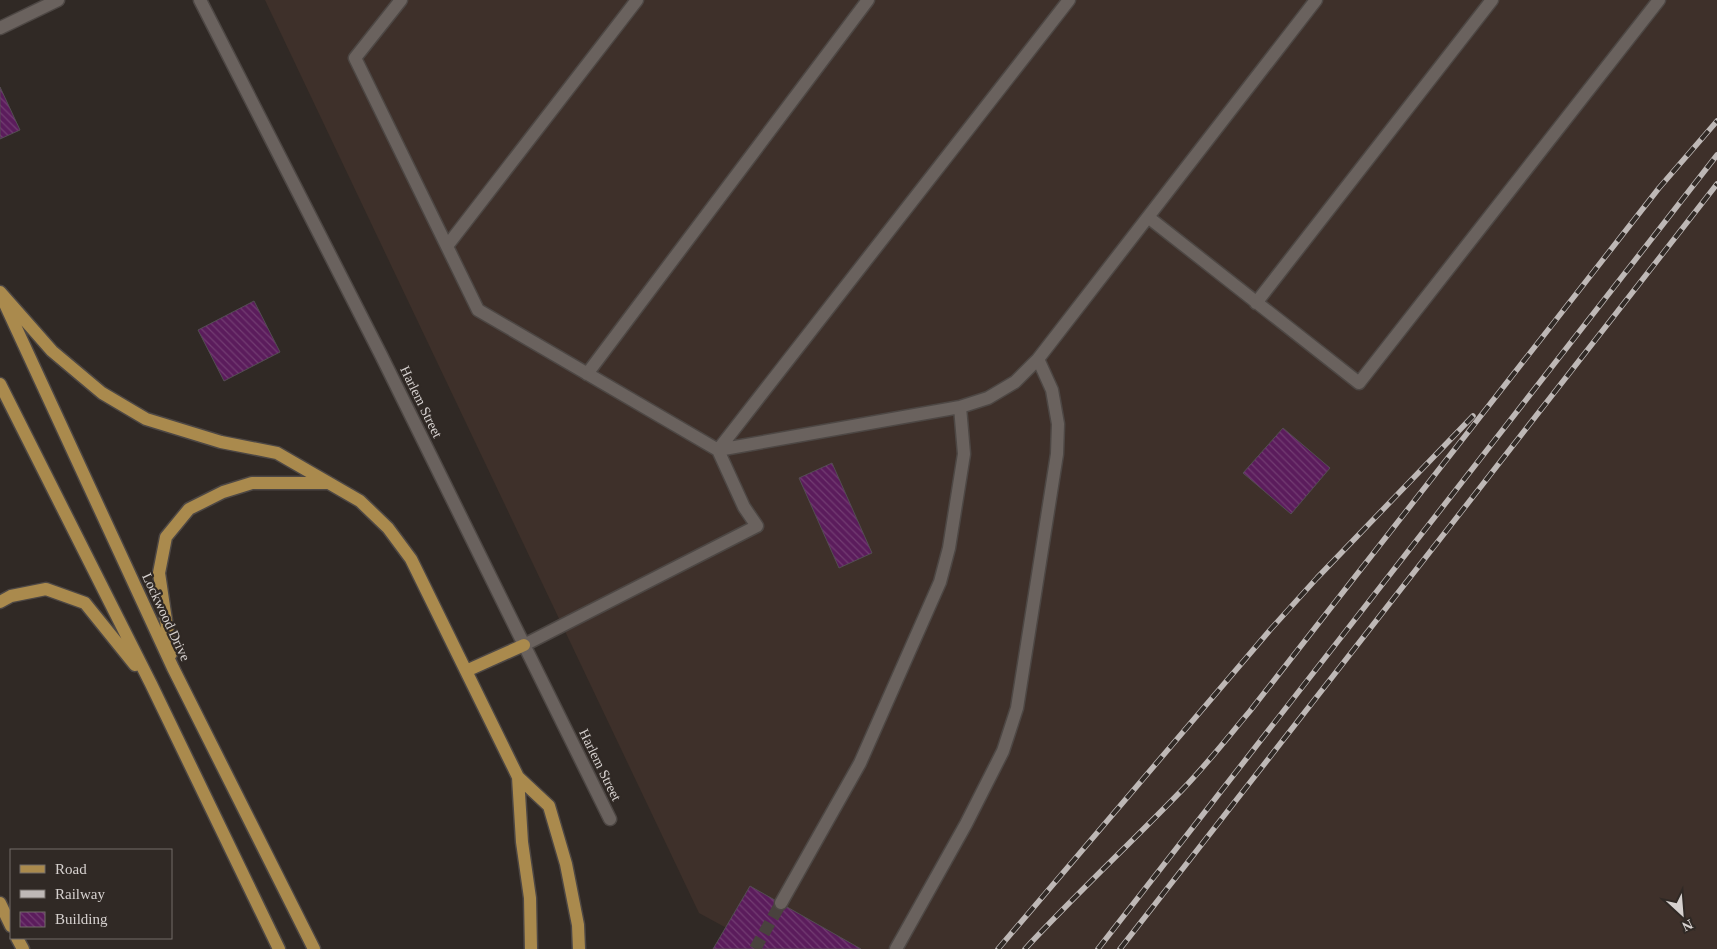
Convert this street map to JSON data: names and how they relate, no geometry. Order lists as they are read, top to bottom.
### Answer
{
  "streets": {
    "main road": ["Lockwood Drive"],
    "street": ["Harlem Street"]
  },
  "legend": ["Road", "Railway", "Building"],
  "north": "bottom right"
}
